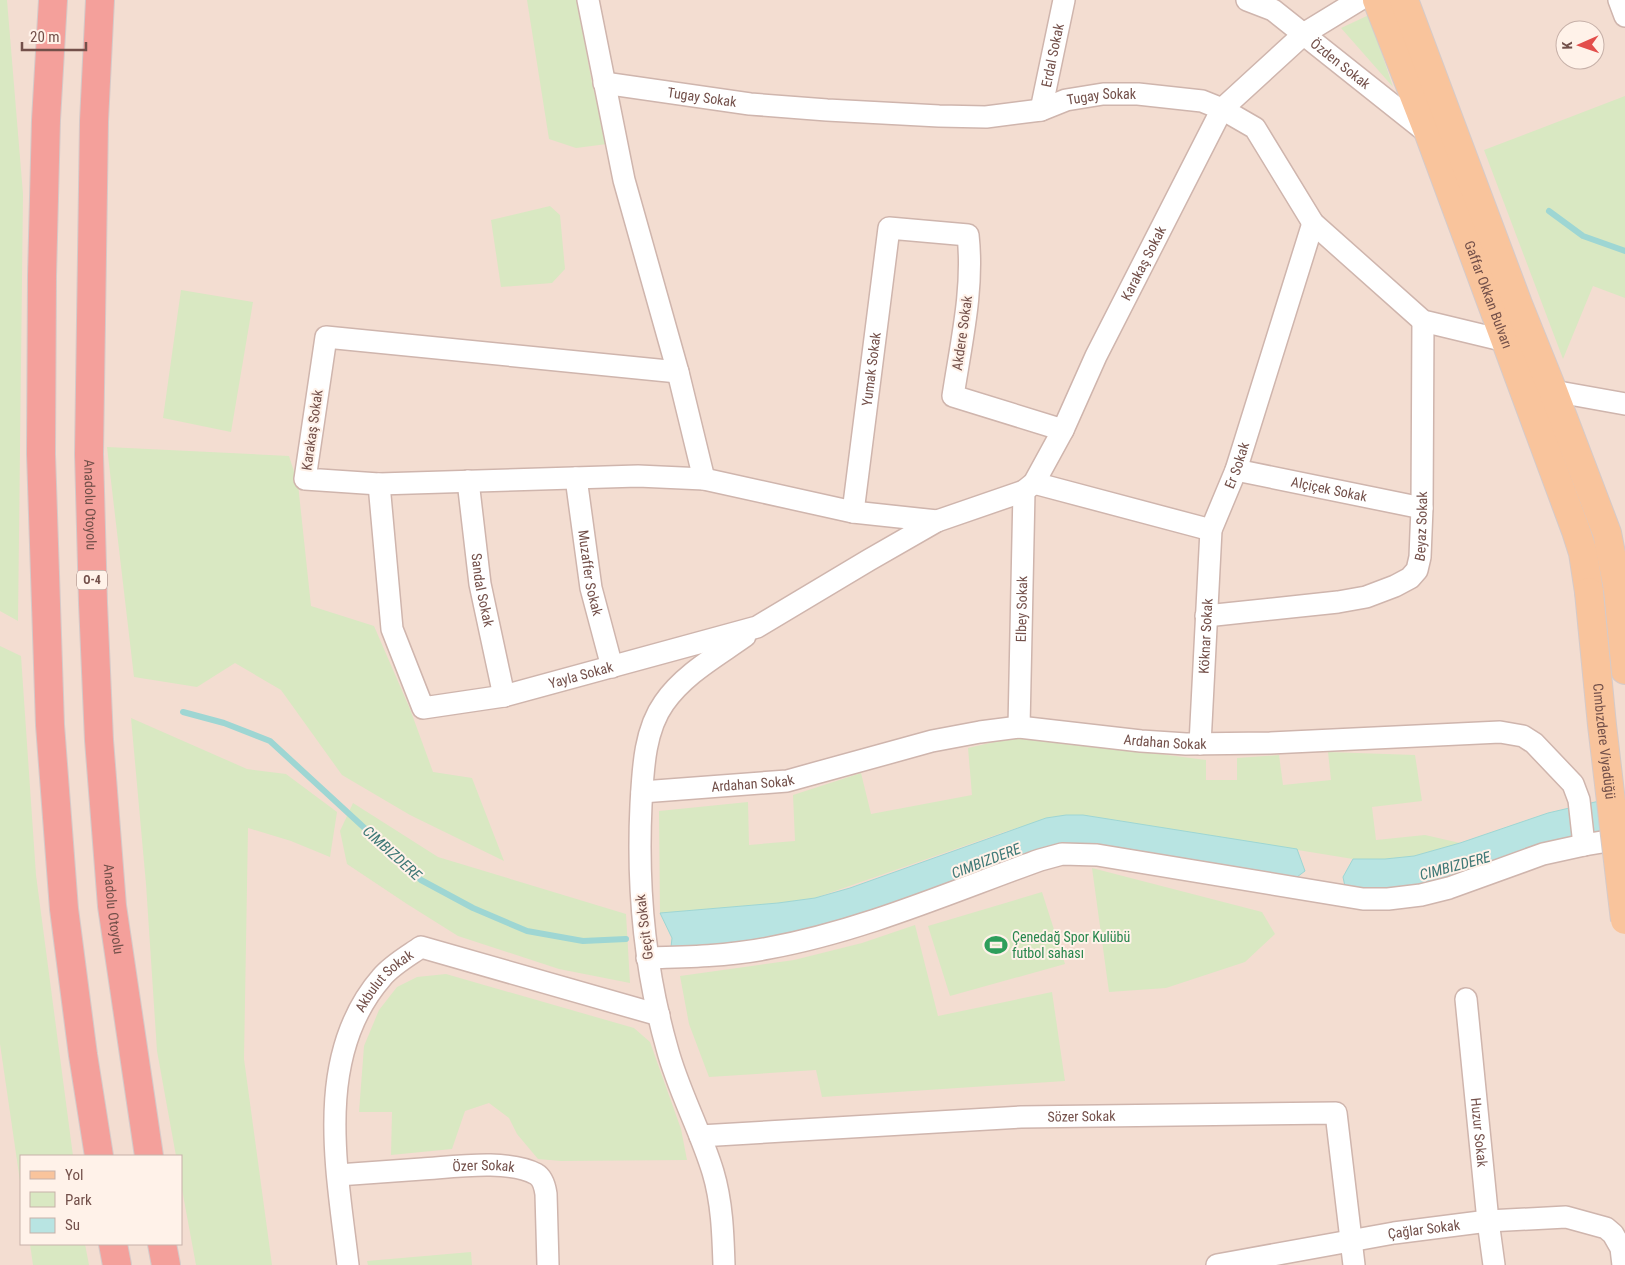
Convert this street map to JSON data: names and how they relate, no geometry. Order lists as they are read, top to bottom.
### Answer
{
  "streets": {
    "highway": ["Anadolu Otoyolu", "O-4"],
    "main road": ["Gaffar Okkan Bulvarı", "Cımbızdere Viyadüğü"],
    "street": [
      "Erdal Sokak",
      "Özden Sokak",
      "Tugay Sokak",
      "Karakaş Sokak",
      "Akdere Sokak",
      "Yumak Sokak",
      "Er Sokak",
      "Alçiçek Sokak",
      "Beyaz Sokak",
      "Muzaffer Sokak",
      "Sandal Sokak",
      "Elbey Sokak",
      "Köknar Sokak",
      "Yayla Sokak",
      "Ardahan Sokak",
      "Geçit Sokak",
      "Akbulut Sokak",
      "Sözer Sokak",
      "Huzur Sokak",
      "Özer Sokak",
      "Çağlar Sokak"
    ]
  },
  "crossings": [
    ["Erdal Sokak", "Tugay Sokak"],
    ["Özden Sokak", "Karakaş Sokak"],
    ["Özden Sokak", "Gaffar Okkan Bulvarı"],
    ["Tugay Sokak", "Karakaş Sokak"],
    ["Tugay Sokak", "Gaffar Okkan Bulvarı"],
    ["Tugay Sokak", "Er Sokak"],
    ["Tugay Sokak", "Beyaz Sokak"],
    ["Karakaş Sokak", "Akdere Sokak"],
    ["Karakaş Sokak", "Yumak Sokak"],
    ["Karakaş Sokak", "Muzaffer Sokak"],
    ["Karakaş Sokak", "Sandal Sokak"],
    ["Karakaş Sokak", "Elbey Sokak"],
    ["Karakaş Sokak", "Yayla Sokak"],
    ["Gaffar Okkan Bulvarı", "Cımbızdere Viyadüğü"],
    ["Akdere Sokak", "Yumak Sokak"],
    ["Er Sokak", "Alçiçek Sokak"],
    ["Er Sokak", "Köknar Sokak"],
    ["Alçiçek Sokak", "Beyaz Sokak"],
    ["Beyaz Sokak", "Köknar Sokak"],
    ["Muzaffer Sokak", "Yayla Sokak"],
    ["Sandal Sokak", "Yayla Sokak"],
    ["Elbey Sokak", "Ardahan Sokak"],
    ["Köknar Sokak", "Ardahan Sokak"],
    ["Yayla Sokak", "Geçit Sokak"],
    ["Ardahan Sokak", "Geçit Sokak"],
    ["Geçit Sokak", "Akbulut Sokak"],
    ["Geçit Sokak", "Sözer Sokak"],
    ["Akbulut Sokak", "Özer Sokak"],
    ["Sözer Sokak", "Çağlar Sokak"],
    ["Huzur Sokak", "Çağlar Sokak"]
  ],
  "water": ["CIMBIZDERE"],
  "places": {
    "sports": ["Çenedağ Spor Kulübü futbol sahası"]
  },
  "legend": ["Yol", "Park", "Su"],
  "scale_bar": "20 m",
  "north": "left"
}
